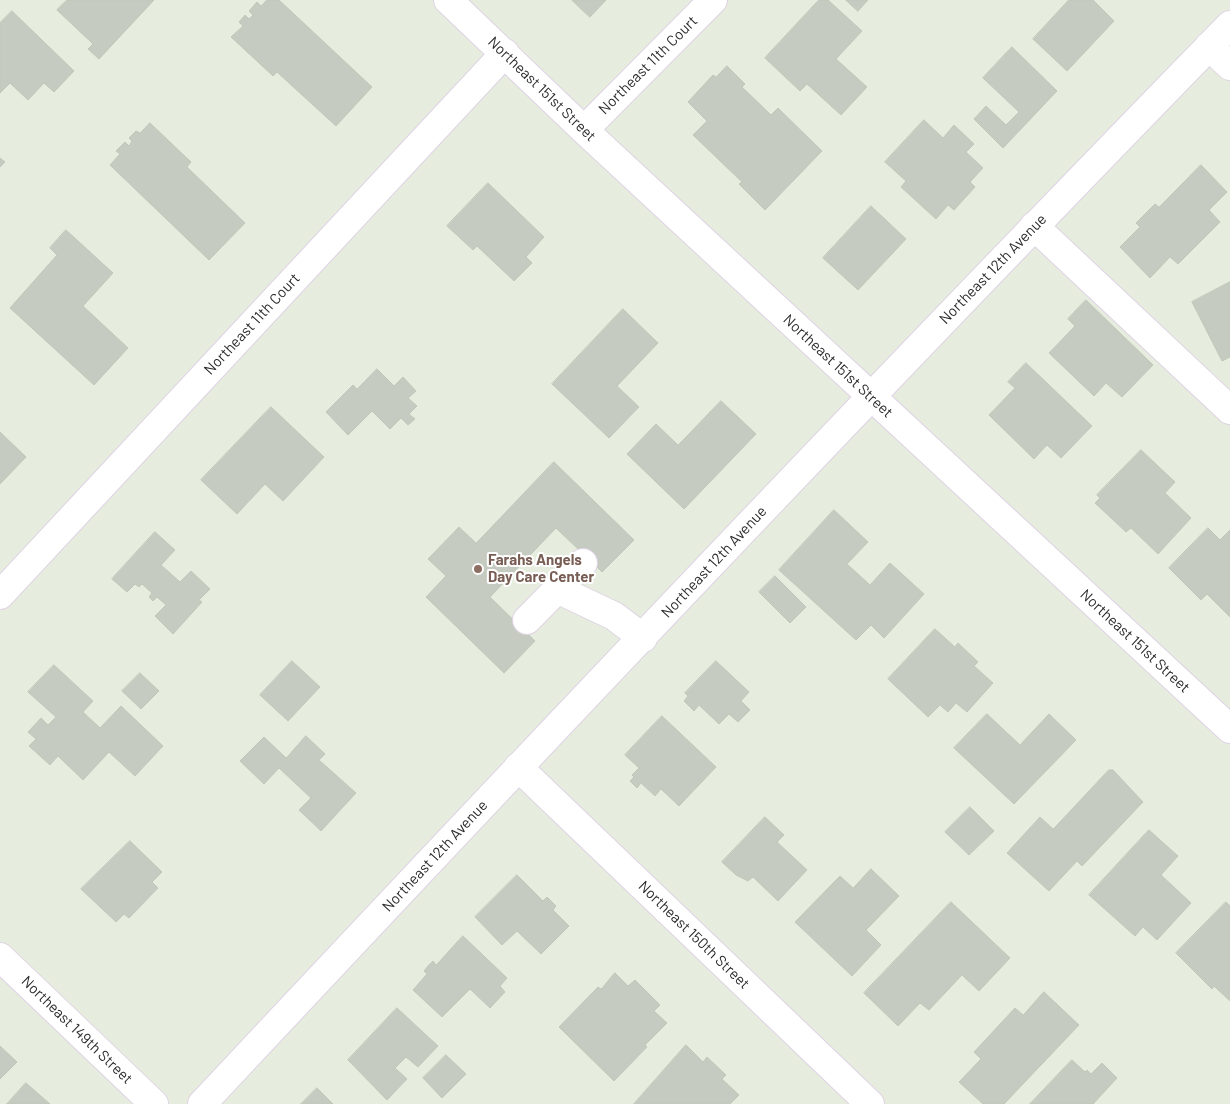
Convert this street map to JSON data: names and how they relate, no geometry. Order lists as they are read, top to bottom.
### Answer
{
  "streets": {
    "street": [
      "Northeast 11th Court",
      "Northeast 151st Street",
      "Northeast 12th Avenue",
      "Northeast 150th Street",
      "Northeast 149th Street"
    ]
  },
  "crossings": [
    ["Northeast 11th Court", "Northeast 151st Street"],
    ["Northeast 151st Street", "Northeast 12th Avenue"],
    ["Northeast 12th Avenue", "Northeast 150th Street"]
  ],
  "places": ["Farahs Angels Day Care Center"]
}
